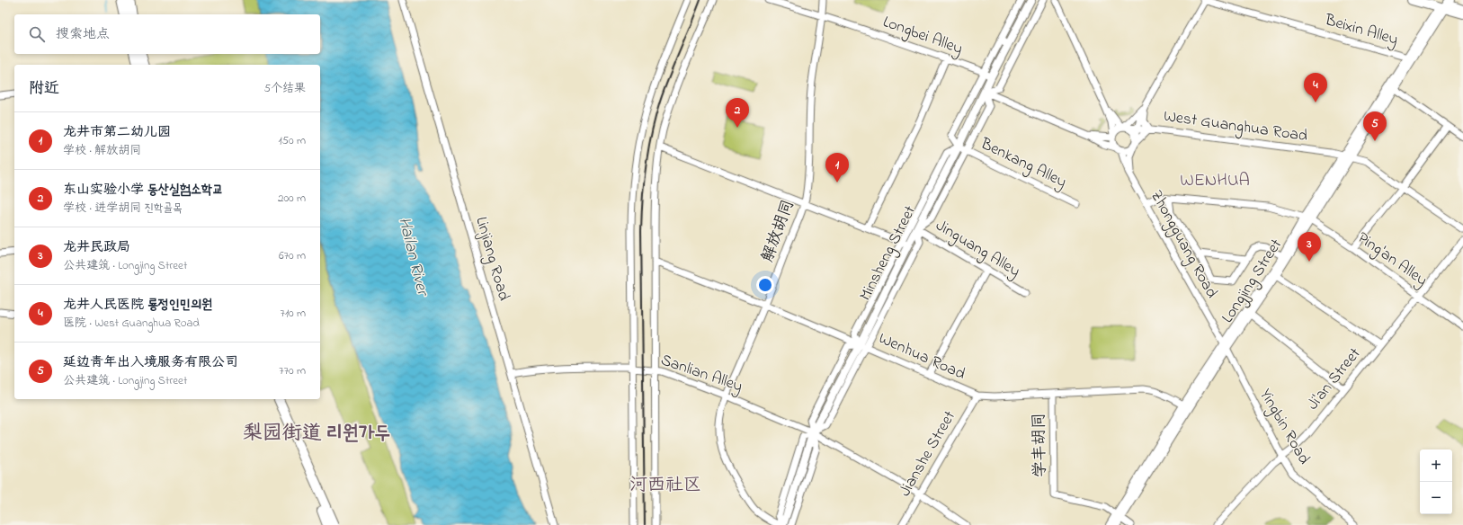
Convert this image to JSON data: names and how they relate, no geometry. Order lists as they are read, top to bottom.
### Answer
{
  "streets": {
    "main road": ["Minsheng Street", "Longjing Street"],
    "street": [
      "Beixin Alley",
      "Longbei Alley",
      "West Guanghua Road",
      "Benkang Alley",
      "解放胡同",
      "Zhongguang Road",
      "Jinguang Alley",
      "Linjiang Road",
      "Ping'an Alley",
      "Wenhua Road",
      "Sanlian Alley",
      "Ji'an Street",
      "Yingbin Road",
      "学丰胡同",
      "Jianshe Street"
    ]
  },
  "crossings": [
    ["Beixin Alley", "Longjing Street"],
    ["Longbei Alley", "解放胡同"],
    ["Longbei Alley", "Minsheng Street"],
    ["West Guanghua Road", "Zhongguang Road"],
    ["West Guanghua Road", "Longjing Street"],
    ["Benkang Alley", "Minsheng Street"],
    ["解放胡同", "Wenhua Road"],
    ["解放胡同", "Sanlian Alley"],
    ["Zhongguang Road", "Ping'an Alley"],
    ["Zhongguang Road", "Longjing Street"],
    ["Zhongguang Road", "Yingbin Road"],
    ["Jinguang Alley", "Minsheng Street"],
    ["Minsheng Street", "Wenhua Road"],
    ["Minsheng Street", "Sanlian Alley"],
    ["Linjiang Road", "Sanlian Alley"],
    ["Ping'an Alley", "Longjing Street"],
    ["Ping'an Alley", "Ji'an Street"],
    ["Longjing Street", "Wenhua Road"],
    ["Longjing Street", "Yingbin Road"],
    ["Longjing Street", "学丰胡同"],
    ["Wenhua Road", "学丰胡同"],
    ["Wenhua Road", "Jianshe Street"],
    ["Sanlian Alley", "Jianshe Street"],
    ["Ji'an Street", "Yingbin Road"]
  ],
  "districts": ["WENHUA", "梨园街道 리원가두", "河西社区"],
  "water": ["Hailan River"],
  "page": {
    "search": "搜索地点",
    "heading": ["附近", "5个结果"],
    "pins": [
      "4",
      "2",
      "5",
      "1",
      "3"
    ],
    "list": [
      {
        "mark": "1",
        "name": "龙井市第二幼儿园",
        "note": "学校 · 解放胡同",
        "value": "150 m"
      },
      {
        "mark": "2",
        "name": "东山实验小学 동산실험소학교",
        "note": "学校 · 进学胡同 진학골목",
        "value": "200 m"
      },
      {
        "mark": "3",
        "name": "龙井民政局",
        "note": "公共建筑 · Longjing Street",
        "value": "670 m"
      },
      {
        "mark": "4",
        "name": "龙井人民医院 룡정인민의원",
        "note": "医院 · West Guanghua Road",
        "value": "710 m"
      },
      {
        "mark": "5",
        "name": "延边青年出入境服务有限公司",
        "note": "公共建筑 · Longjing Street",
        "value": "770 m"
      }
    ],
    "map_buttons": ["+", "−"]
  }
}
